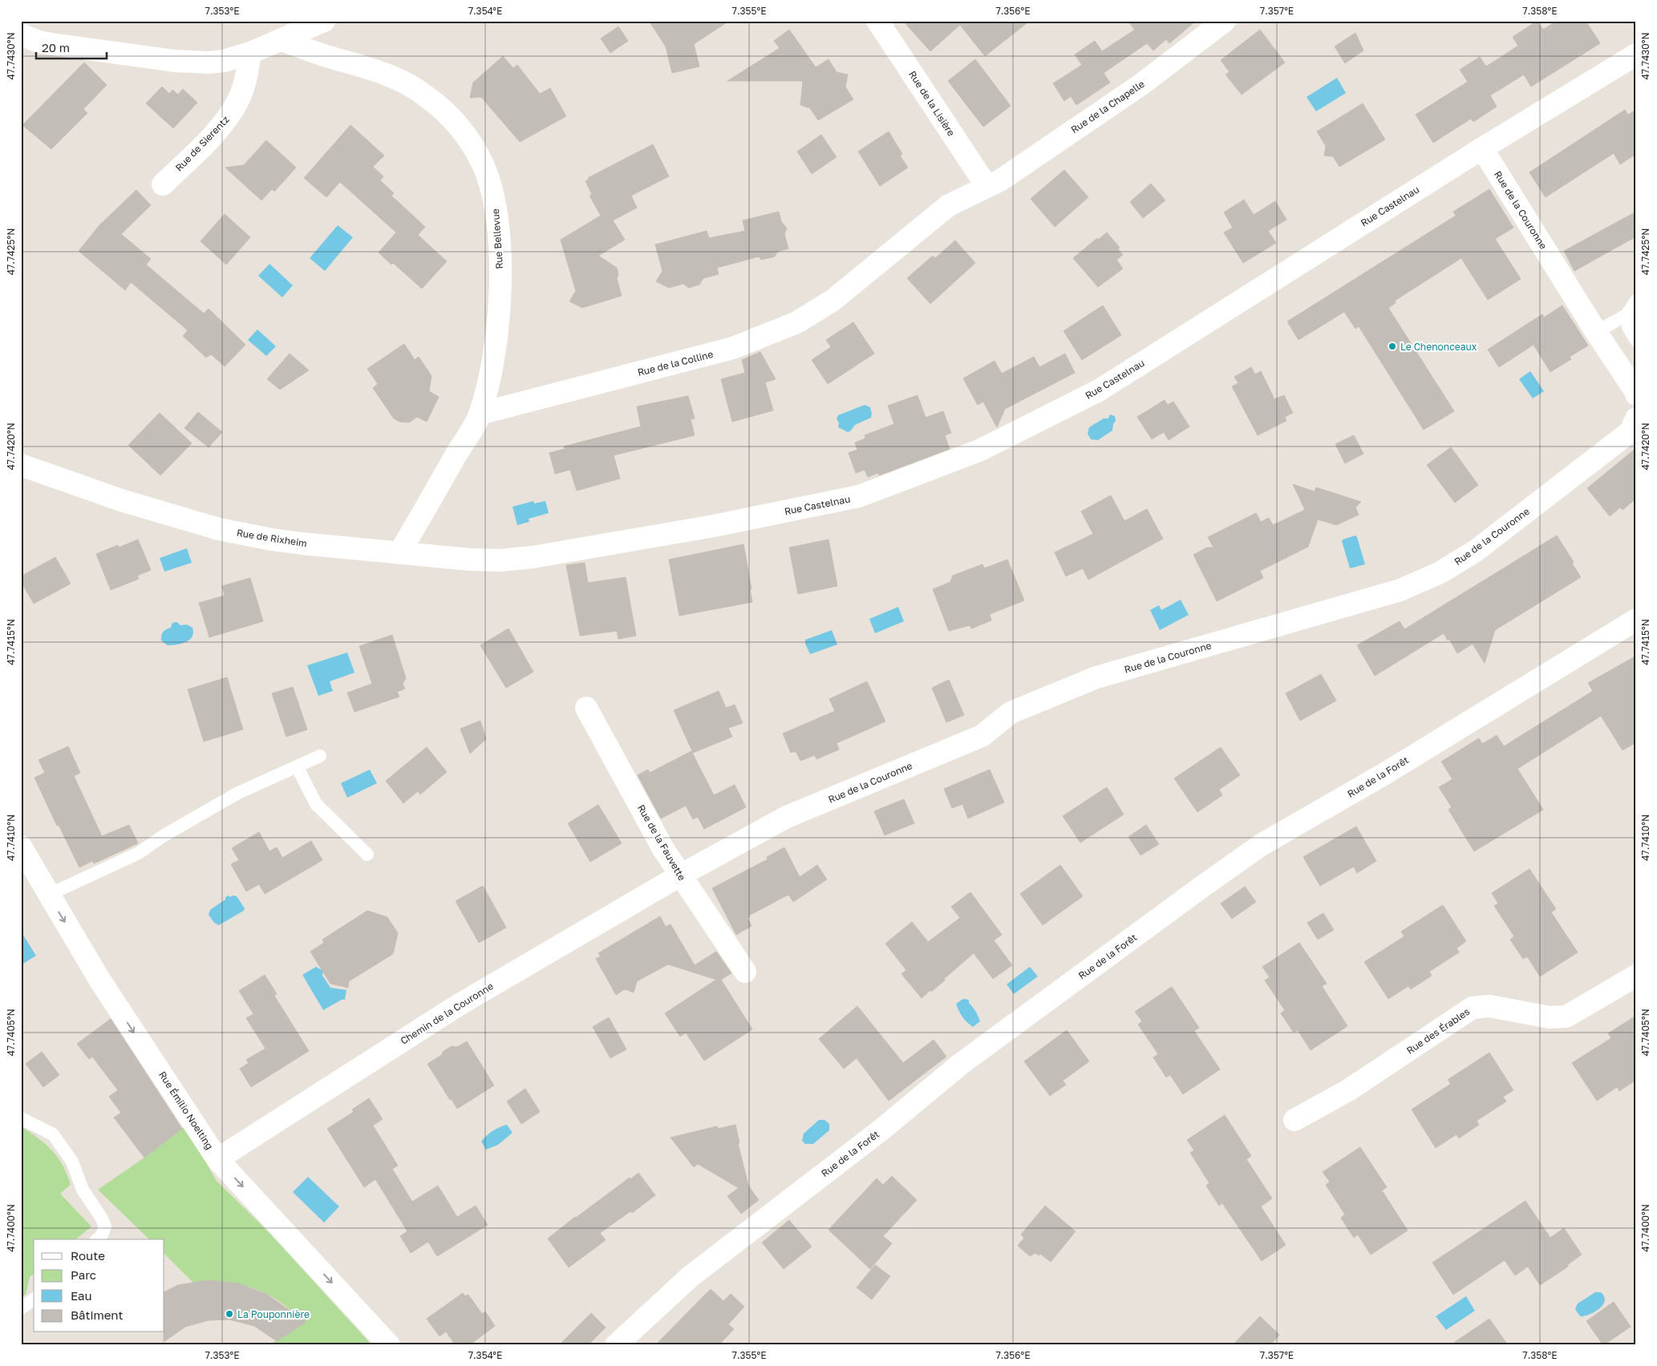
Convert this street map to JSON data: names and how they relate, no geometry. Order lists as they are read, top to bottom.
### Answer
{
  "streets": {
    "street": [
      "Rue de la Lisière",
      "Rue de la Chapelle",
      "Rue de Sierentz",
      "Rue Castelnau",
      "Rue de la Couronne",
      "Rue Bellevue",
      "Rue de la Colline",
      "Rue de Rixheim",
      "Rue de la Forêt",
      "Rue de la Fauvette",
      "Chemin de la Couronne",
      "Rue des Érables",
      "Rue Émilio Noelting"
    ]
  },
  "crossings": [
    ["Rue de la Lisière", "Rue de la Chapelle"],
    ["Rue de la Lisière", "Rue de la Colline"],
    ["Rue de la Chapelle", "Rue de la Colline"],
    ["Rue Castelnau", "Rue de la Couronne"],
    ["Rue Castelnau", "Rue de Rixheim"],
    ["Rue de la Couronne", "Rue de la Fauvette"],
    ["Rue de la Couronne", "Chemin de la Couronne"],
    ["Rue Bellevue", "Rue de la Colline"],
    ["Rue de la Fauvette", "Chemin de la Couronne"],
    ["Chemin de la Couronne", "Rue Émilio Noelting"]
  ],
  "one_way": ["Rue Émilio Noelting"],
  "places": ["Le Chenonceaux", "La Pouponnière"],
  "legend": [
    "Route",
    "Parc",
    "Eau",
    "Bâtiment"
  ],
  "scale_bar": "20 m",
  "coordinates": [
    "7.353°E",
    "7.354°E",
    "7.355°E",
    "7.356°E",
    "7.357°E",
    "7.358°E",
    "47.7430°N",
    "47.7425°N",
    "47.7420°N",
    "47.7415°N",
    "47.7410°N",
    "47.7405°N",
    "47.7400°N"
  ]
}
